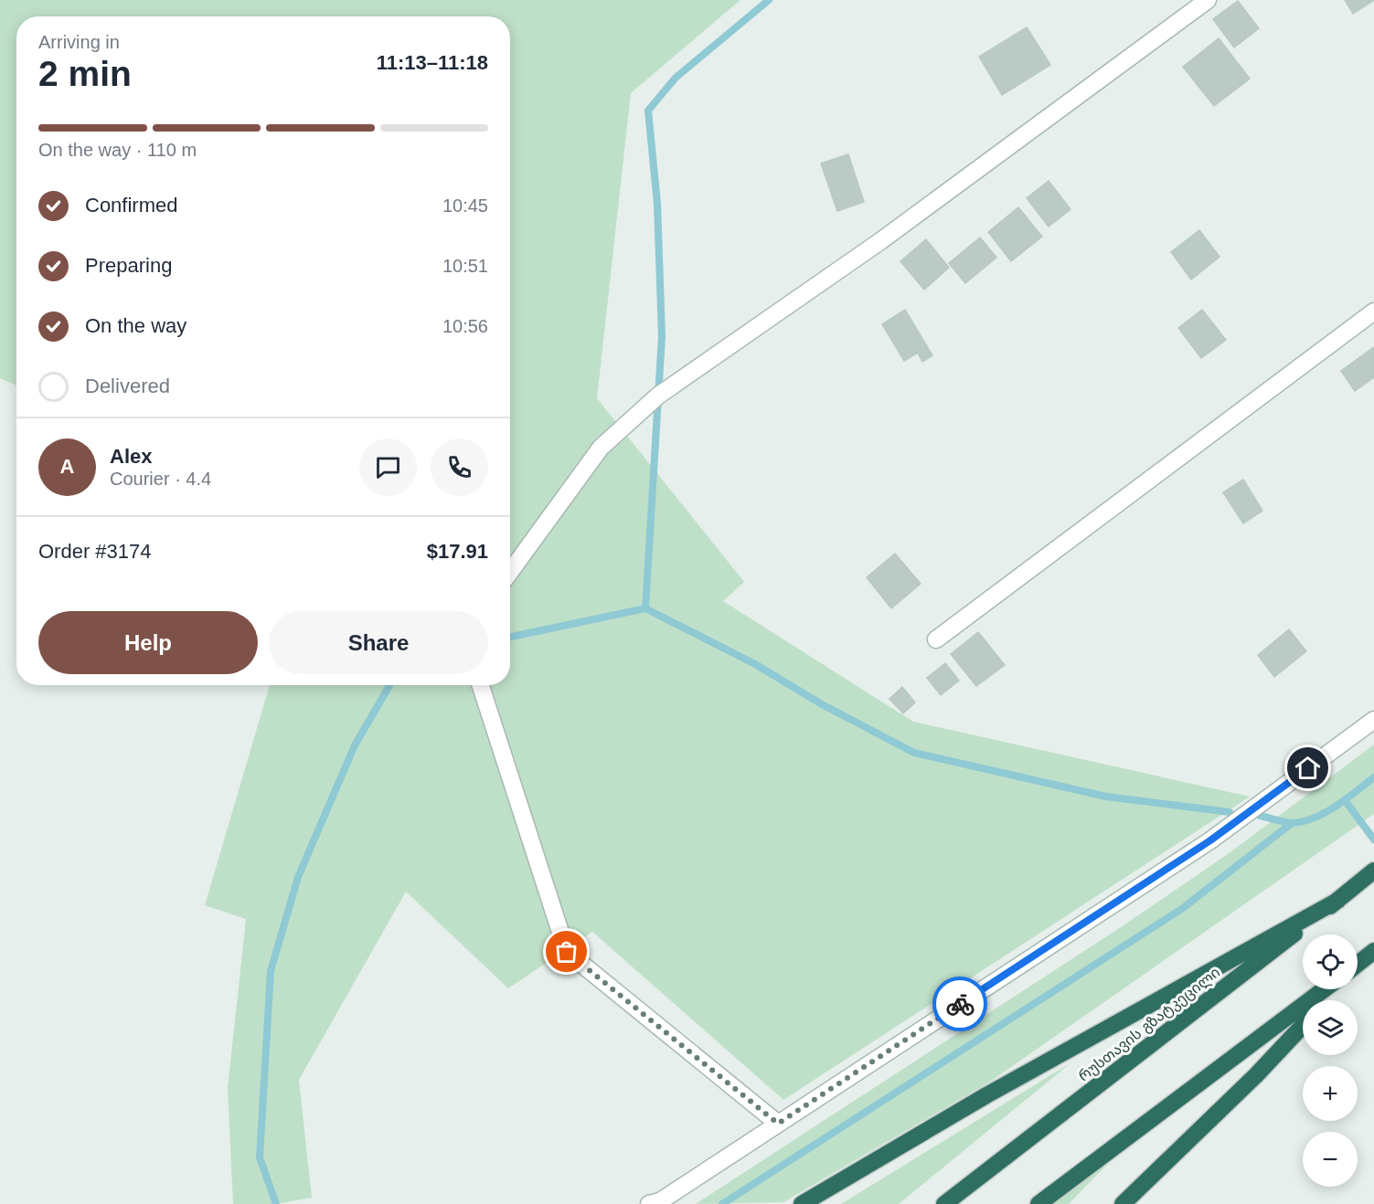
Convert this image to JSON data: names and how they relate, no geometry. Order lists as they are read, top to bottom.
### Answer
{
  "streets": {
    "highway": ["რუსთავის გზატკეცილი"]
  },
  "page": {
    "heading": ["2 min", "Arriving in", "11:13–11:18"],
    "panel": [
      "Alex",
      "Courier · 4.4",
      "Order #3174",
      "$17.91"
    ],
    "bar": "On the way · 110 m",
    "list": [
      ["Confirmed", "10:45"],
      ["Preparing", "10:51"],
      ["On the way", "10:56"],
      "Delivered"
    ],
    "round": "A",
    "buttons": ["Help", "Share"],
    "map_buttons": ["+", "−"]
  }
}
